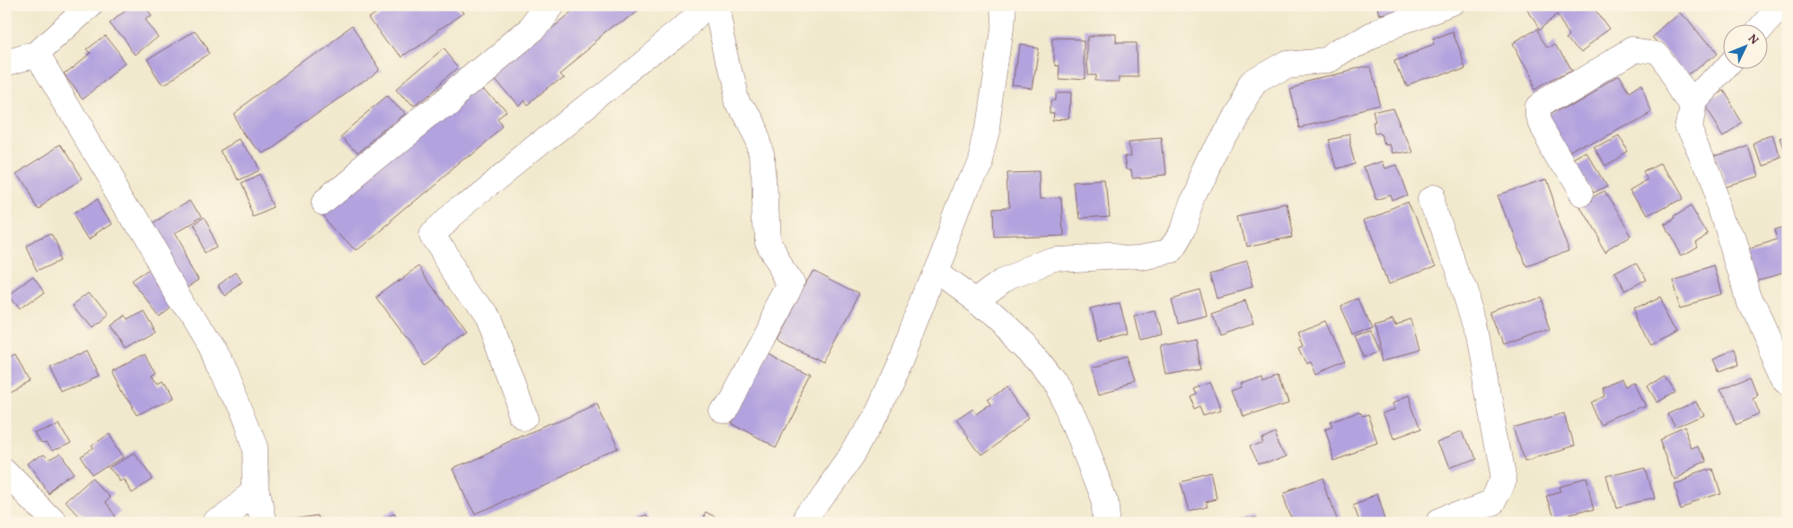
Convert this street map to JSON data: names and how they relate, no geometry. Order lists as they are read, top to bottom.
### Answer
{
  "north": "top right"
}
